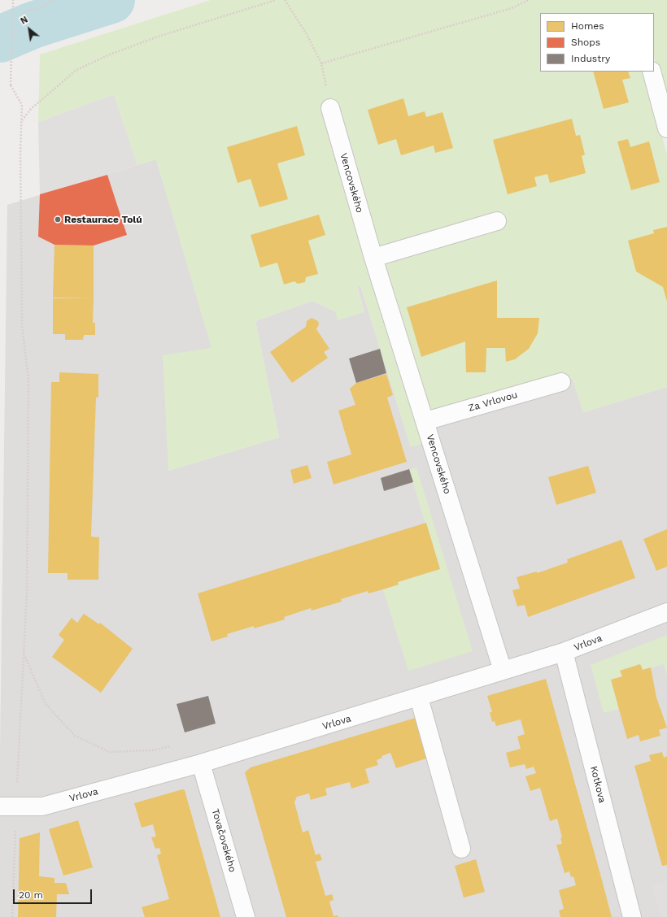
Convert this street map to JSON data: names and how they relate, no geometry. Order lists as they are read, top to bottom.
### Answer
{
  "streets": {
    "street": [
      "Vencovského",
      "Za Vrlovou",
      "Vrlova",
      "Kotkova",
      "Tovačovského"
    ]
  },
  "crossings": [
    ["Vencovského", "Za Vrlovou"],
    ["Vencovského", "Vrlova"],
    ["Vrlova", "Kotkova"],
    ["Vrlova", "Tovačovského"]
  ],
  "places": ["Restaurace Tolú"],
  "legend": ["Homes", "Shops", "Industry"],
  "scale_bar": "20 m",
  "north": "top left"
}
